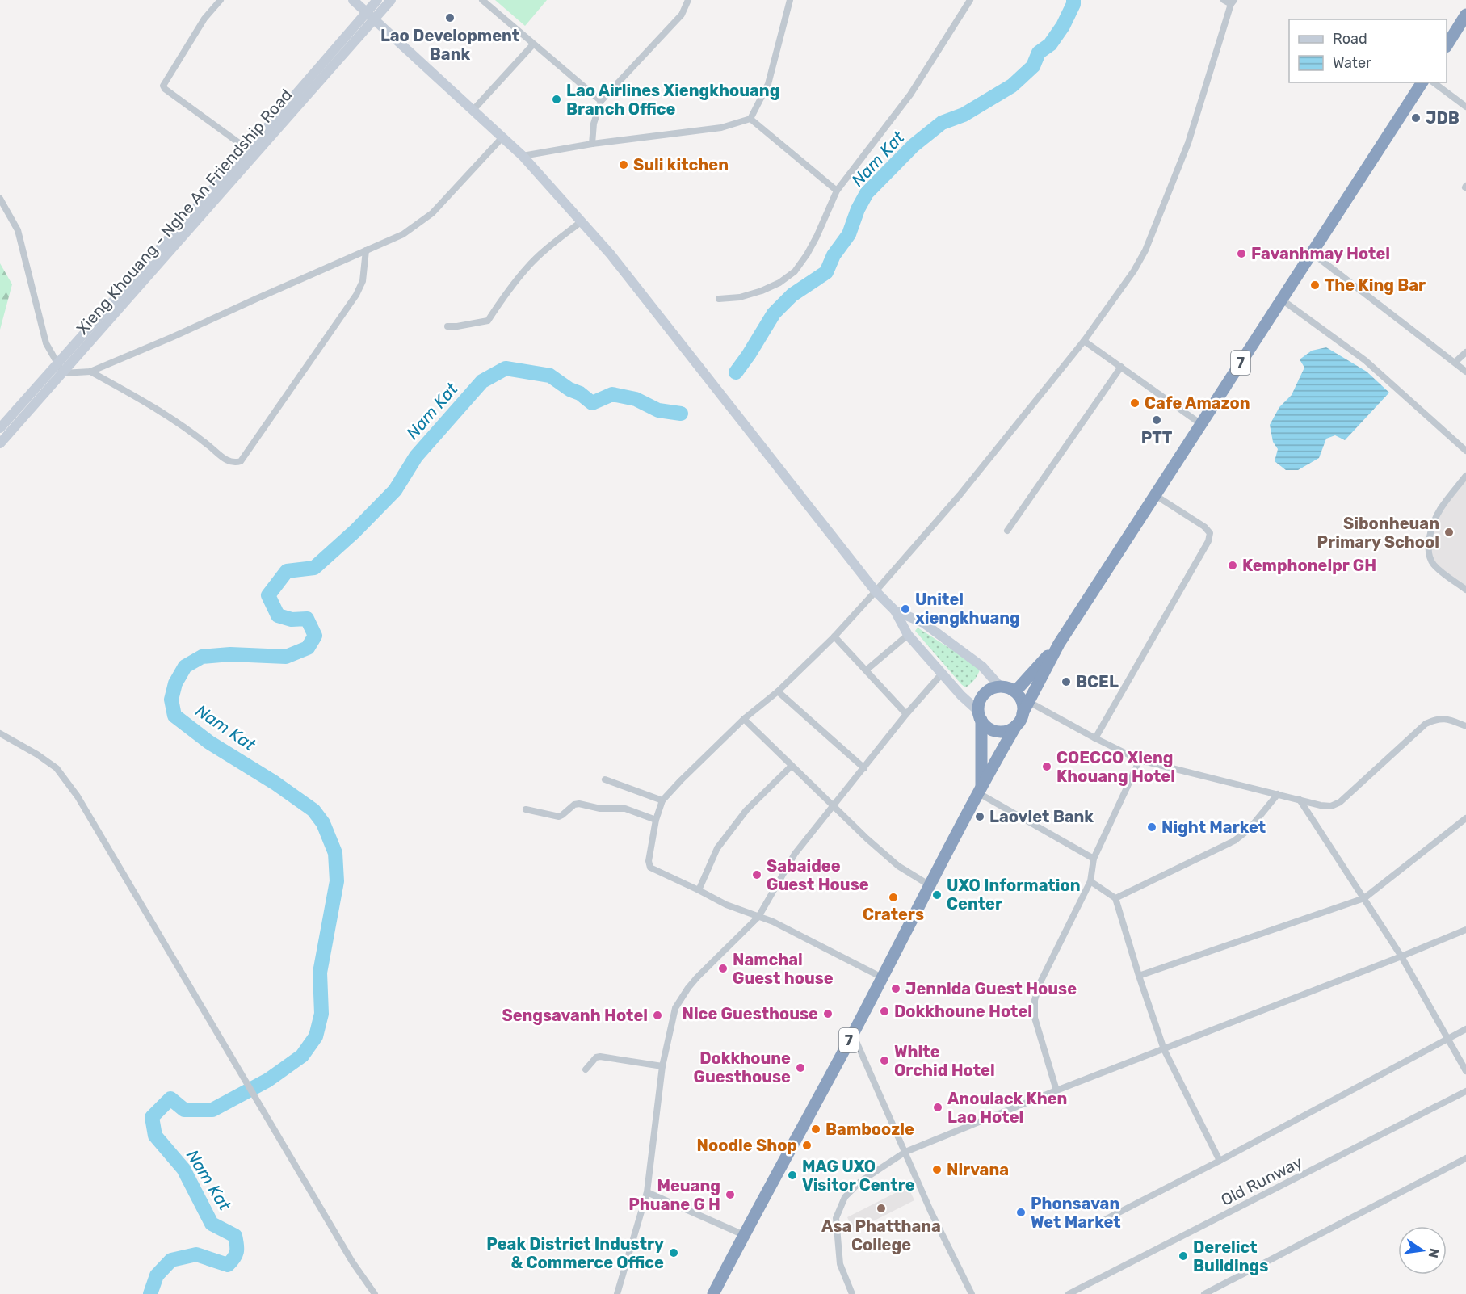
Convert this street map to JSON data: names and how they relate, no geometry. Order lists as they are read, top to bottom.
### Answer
{
  "streets": {
    "highway": ["7"],
    "street": ["Xieng Khouang - Nghe An Friendship Road", "Old Runway"]
  },
  "water": ["Nam Kat"],
  "places": [
    "Lao Development Bank",
    "Lao Airlines Xiengkhouang Branch Office",
    "JDB",
    "Suli kitchen",
    "Favanhmay Hotel",
    "The King Bar",
    "Cafe Amazon",
    "PTT",
    "Sibonheuan Primary School",
    "Kemphonelpr GH",
    "Unitel xiengkhuang",
    "BCEL",
    "COECCO Xieng Khouang Hotel",
    "Laoviet Bank",
    "Night Market",
    "Sabaidee Guest House",
    "UXO Information Center",
    "Craters",
    "Namchai Guest house",
    "Jennida Guest House",
    "Dokkhoune Hotel",
    "Nice Guesthouse",
    "Sengsavanh Hotel",
    "White Orchid Hotel",
    "Dokkhoune Guesthouse",
    "Anoulack Khen Lao Hotel",
    "Bamboozle",
    "Noodle Shop",
    "Nirvana",
    "MAG UXO Visitor Centre",
    "Meuang Phuane G H",
    "Asa Phatthana College",
    "Phonsavan Wet Market",
    "Peak District Industry & Commerce Office",
    "Derelict Buildings"
  ],
  "legend": ["Road", "Water"],
  "north": "right"
}
